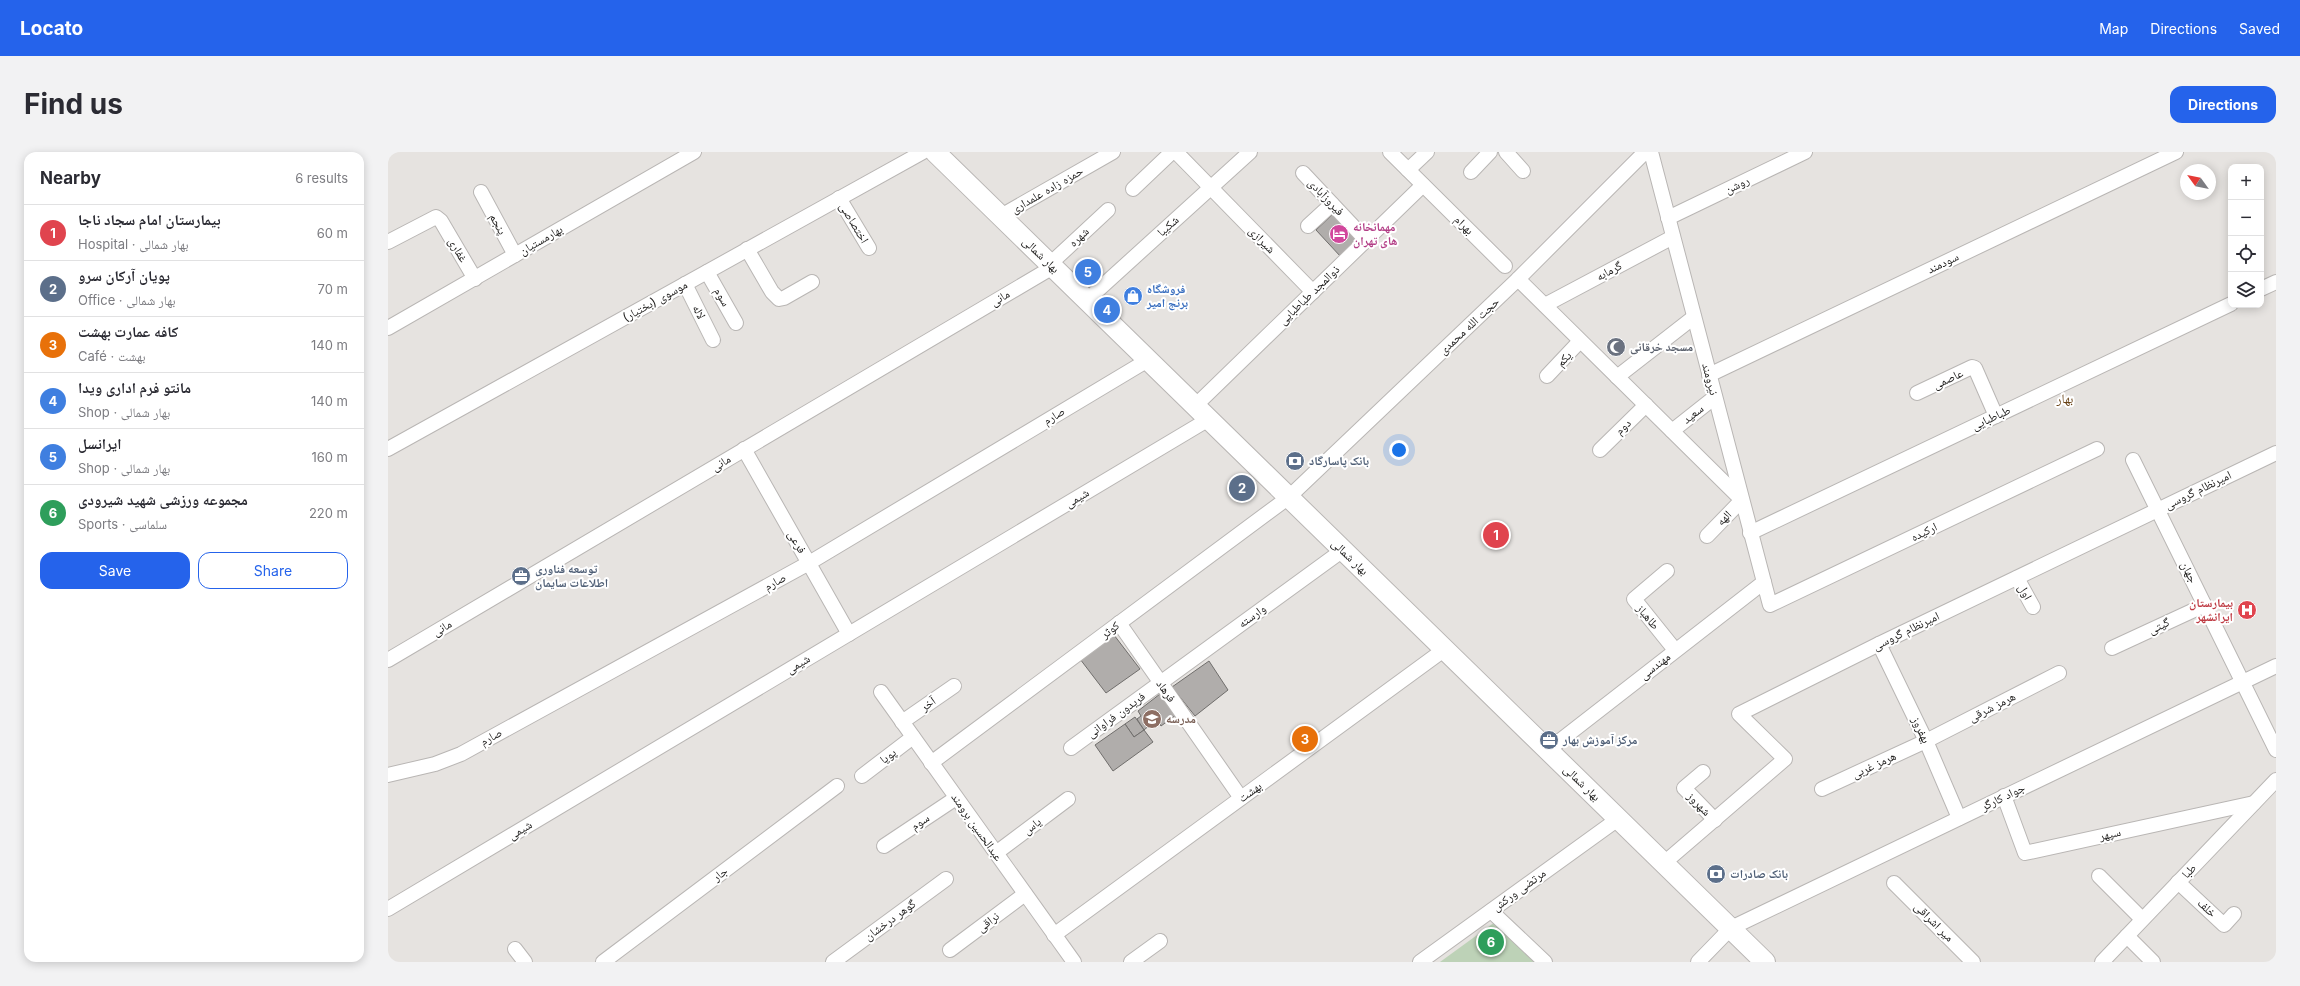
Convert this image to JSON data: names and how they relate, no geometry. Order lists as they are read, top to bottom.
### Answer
{
  "streets": {
    "main road": ["بهار شمالی"],
    "street": [
      "روشن",
      "حمزه زاده علمداری",
      "فیروزآبادی",
      "اختصاصی",
      "پنجم",
      "بهرام",
      "شکیبا",
      "شهره",
      "بهارمستیان",
      "شیرازی",
      "غفاری",
      "سودمند",
      "گرمابه",
      "ذوالمجد طباطبایی",
      "سوم",
      "مانی",
      "موسوی (بختیار)",
      "لاله",
      "حجت الله محمدی",
      "یکم",
      "نیرومند",
      "عاصمی",
      "سعید",
      "صارم",
      "طباطبایی",
      "دوم",
      "امیرنظام گروسی",
      "شیمی",
      "الهه",
      "ارکیده",
      "فرعی",
      "جهان",
      "اول",
      "وارسته",
      "طاهباز",
      "گیتی",
      "کوثر",
      "مهندسی",
      "فرهاد",
      "آخر",
      "هرمز شرقی",
      "فریدون فراوانی",
      "بهفروز",
      "پویا",
      "هرمز غربی",
      "بهشت",
      "جواد کارگر",
      "شهروز",
      "یاس",
      "عبدالحسین برومند",
      "سپهر",
      "طبا",
      "جار",
      "مرتضی ورکش",
      "خلف",
      "گوهر درخشان",
      "نراقی",
      "میر اشراقی"
    ]
  },
  "crossings": [
    ["روشن", "نیرومند"],
    ["حمزه زاده علمداری", "بهار شمالی"],
    ["فیروزآبادی", "ذوالمجد طباطبایی"],
    ["اختصاصی", "موسوی (بختیار)"],
    ["پنجم", "بهارمستیان"],
    ["بهرام", "ذوالمجد طباطبایی"],
    ["شکیبا", "شیرازی"],
    ["شکیبا", "بهار شمالی"],
    ["شهره", "بهار شمالی"],
    ["شهره", "مانی"],
    ["بهارمستیان", "غفاری"],
    ["شیرازی", "ذوالمجد طباطبایی"],
    ["بهار شمالی", "ذوالمجد طباطبایی"],
    ["بهار شمالی", "مانی"],
    ["بهار شمالی", "حجت الله محمدی"],
    ["بهار شمالی", "صارم"],
    ["بهار شمالی", "امیرنظام گروسی"],
    ["بهار شمالی", "شیمی"],
    ["بهار شمالی", "وارسته"],
    ["بهار شمالی", "کوثر"],
    ["بهار شمالی", "مهندسی"],
    ["بهار شمالی", "بهشت"],
    ["بهار شمالی", "جواد کارگر"],
    ["بهار شمالی", "مرتضی ورکش"],
    ["سودمند", "نیرومند"],
    ["گرمابه", "نیرومند"],
    ["ذوالمجد طباطبایی", "شیمی"],
    ["سوم", "موسوی (بختیار)"],
    ["سوم", "عبدالحسین برومند"],
    ["مانی", "فرعی"],
    ["موسوی (بختیار)", "لاله"],
    ["حجت الله محمدی", "کوثر"],
    ["نیرومند", "سعید"],
    ["نیرومند", "طباطبایی"],
    ["نیرومند", "الهه"],
    ["نیرومند", "ارکیده"],
    ["نیرومند", "مهندسی"],
    ["عاصمی", "طباطبایی"],
    ["صارم", "فرعی"],
    ["امیرنظام گروسی", "جهان"],
    ["امیرنظام گروسی", "اول"],
    ["امیرنظام گروسی", "بهفروز"],
    ["امیرنظام گروسی", "شهروز"],
    ["شیمی", "فرعی"],
    ["ارکیده", "مهندسی"],
    ["جهان", "گیتی"],
    ["جهان", "جواد کارگر"],
    ["وارسته", "فرهاد"],
    ["وارسته", "فریدون فراوانی"],
    ["طاهباز", "مهندسی"],
    ["کوثر", "فرهاد"],
    ["کوثر", "عبدالحسین برومند"],
    ["فرهاد", "فریدون فراوانی"],
    ["فرهاد", "بهشت"],
    ["آخر", "عبدالحسین برومند"],
    ["هرمز شرقی", "بهفروز"],
    ["هرمز شرقی", "هرمز غربی"],
    ["بهفروز", "هرمز غربی"],
    ["بهفروز", "جواد کارگر"],
    ["پویا", "عبدالحسین برومند"],
    ["بهشت", "عبدالحسین برومند"],
    ["جواد کارگر", "سپهر"],
    ["یاس", "عبدالحسین برومند"],
    ["عبدالحسین برومند", "نراقی"],
    ["سپهر", "طبا"],
    ["طبا", "خلف"]
  ],
  "districts": ["بهار"],
  "places": {
    "hotel": ["مهمانخانه های تهران"],
    "shop": ["فروشگاه برنج امیر"],
    "mosque": ["مسجد خرقانی"],
    "bank": ["بانک پاسارگاد", "بانک صادرات"],
    "office": ["توسعه فناوری اطلاعات سایمان", "مرکز آموزش بهار"],
    "hospital": ["بیمارستان ایرانشهر"],
    "school or university": ["مدرسه"]
  },
  "north": "top left",
  "page": {
    "header": "Locato",
    "nav": ["Map", "Directions", "Saved"],
    "buttons": [
      "Directions",
      ["Save", "Share"]
    ],
    "title": "Find us",
    "heading": ["Nearby", "6 results"],
    "map_buttons": ["+", "−"],
    "list": [
      {
        "mark": "1",
        "name": "بیمارستان امام سجاد ناجا",
        "note": "Hospital · بهار شمالی",
        "value": "60 m"
      },
      {
        "mark": "2",
        "name": "پویان آرکان سرو",
        "note": "Office · بهار شمالی",
        "value": "70 m"
      },
      {
        "mark": "3",
        "name": "کافه عمارت بهشت",
        "note": "Café · بهشت",
        "value": "140 m"
      },
      {
        "mark": "4",
        "name": "مانتو فرم اداری ویدا",
        "note": "Shop · بهار شمالی",
        "value": "140 m"
      },
      {
        "mark": "5",
        "name": "ایرانسل",
        "note": "Shop · بهار شمالی",
        "value": "160 m"
      },
      {
        "mark": "6",
        "name": "مجموعه ورزشی شهید شیرودی",
        "note": "Sports · سلماسی",
        "value": "220 m"
      }
    ],
    "pins": [
      "5",
      "4",
      "2",
      "1",
      "3",
      "6"
    ]
  }
}
